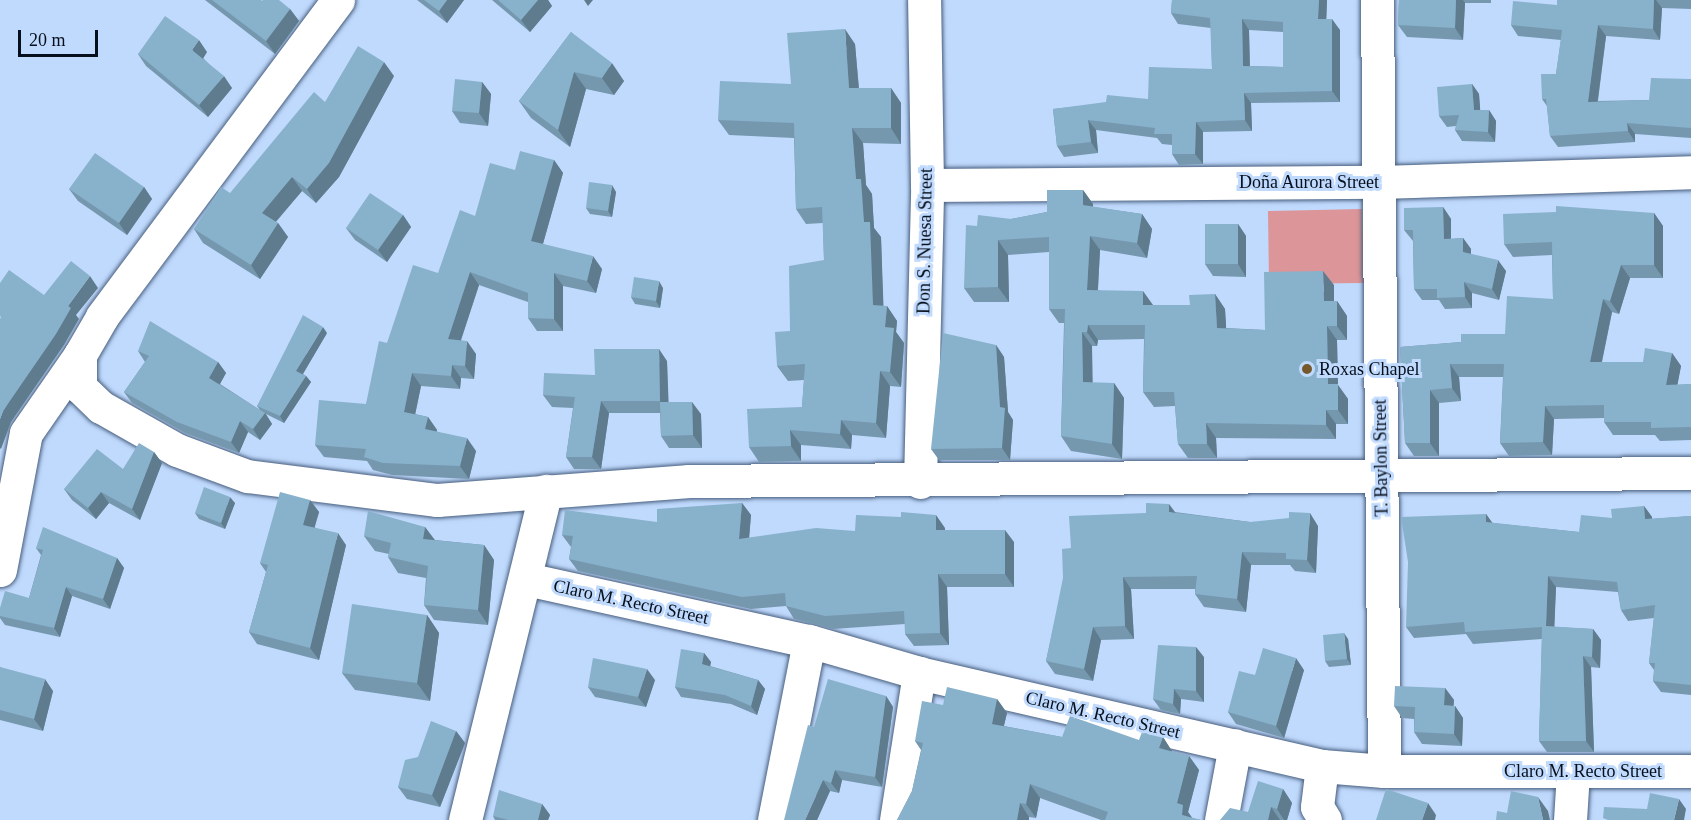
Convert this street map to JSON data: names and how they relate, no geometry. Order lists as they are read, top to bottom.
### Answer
{
  "streets": {
    "street": [
      "Doña Aurora Street",
      "Don S. Nuesa Street",
      "T. Baylon Street",
      "Claro M. Recto Street"
    ]
  },
  "crossings": [
    ["Doña Aurora Street", "Don S. Nuesa Street"],
    ["Doña Aurora Street", "T. Baylon Street"],
    ["T. Baylon Street", "Claro M. Recto Street"]
  ],
  "places": ["Roxas Chapel"],
  "scale_bar": "20 m"
}
